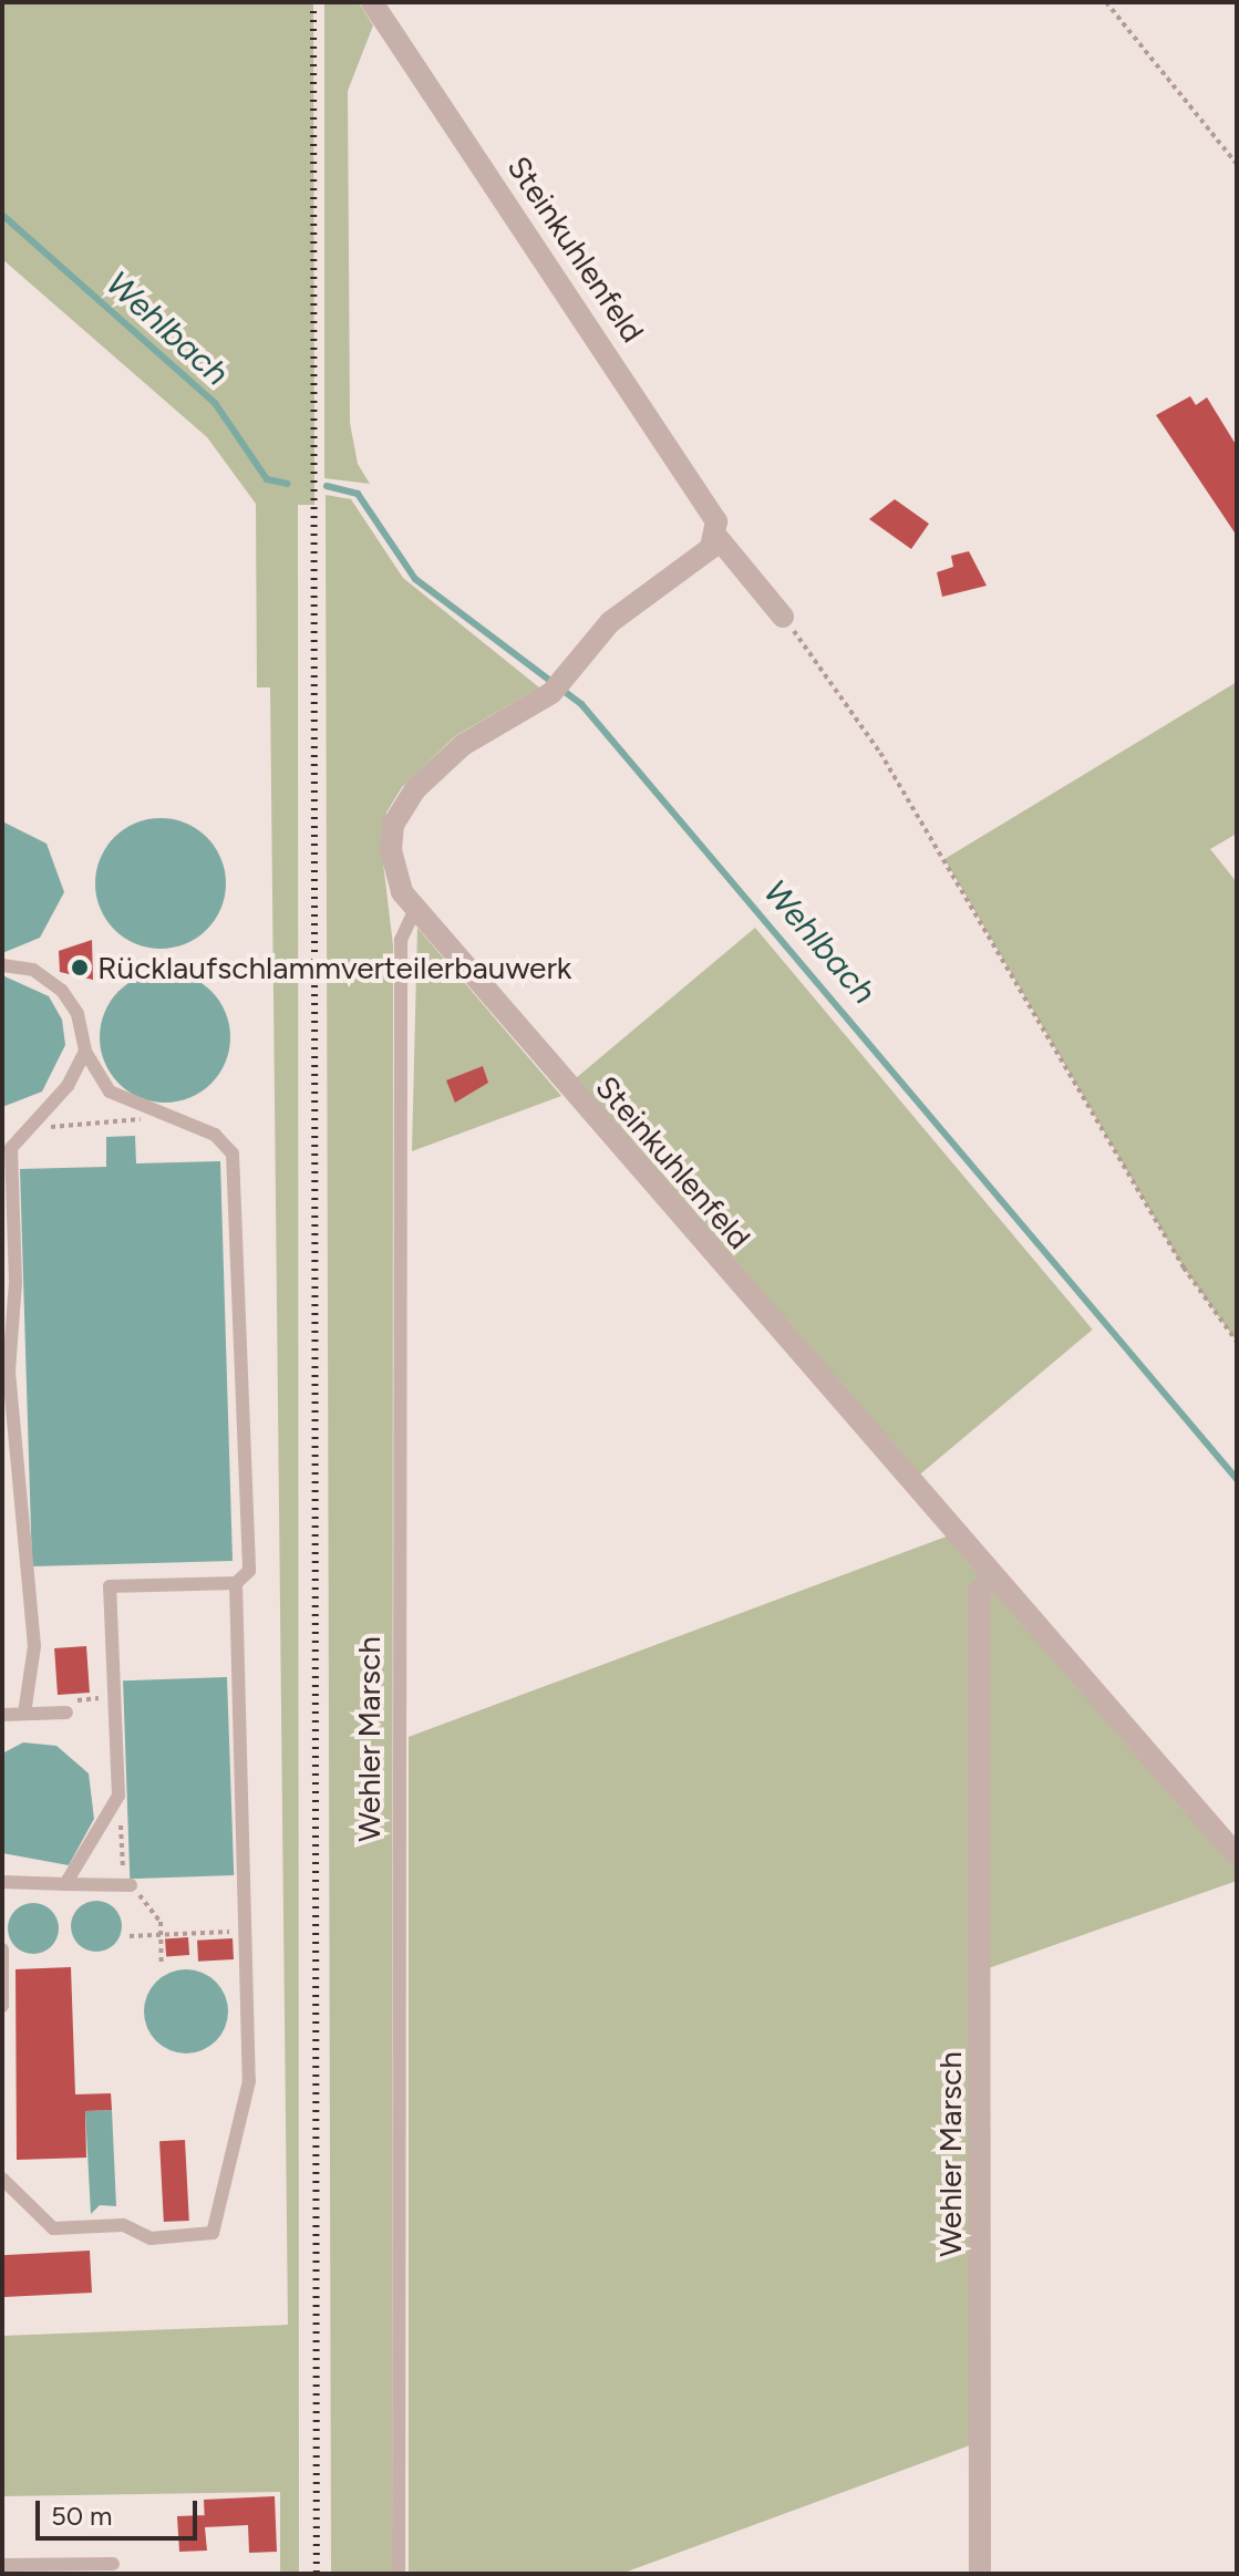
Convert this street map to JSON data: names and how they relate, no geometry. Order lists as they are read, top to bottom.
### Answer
{
  "streets": {
    "street": ["Steinkuhlenfeld", "Wehler Marsch"]
  },
  "crossings": [
    ["Steinkuhlenfeld", "Wehler Marsch"]
  ],
  "water": ["Wehlbach"],
  "places": ["Rücklaufschlammverteilerbauwerk"],
  "scale_bar": "50 m"
}
